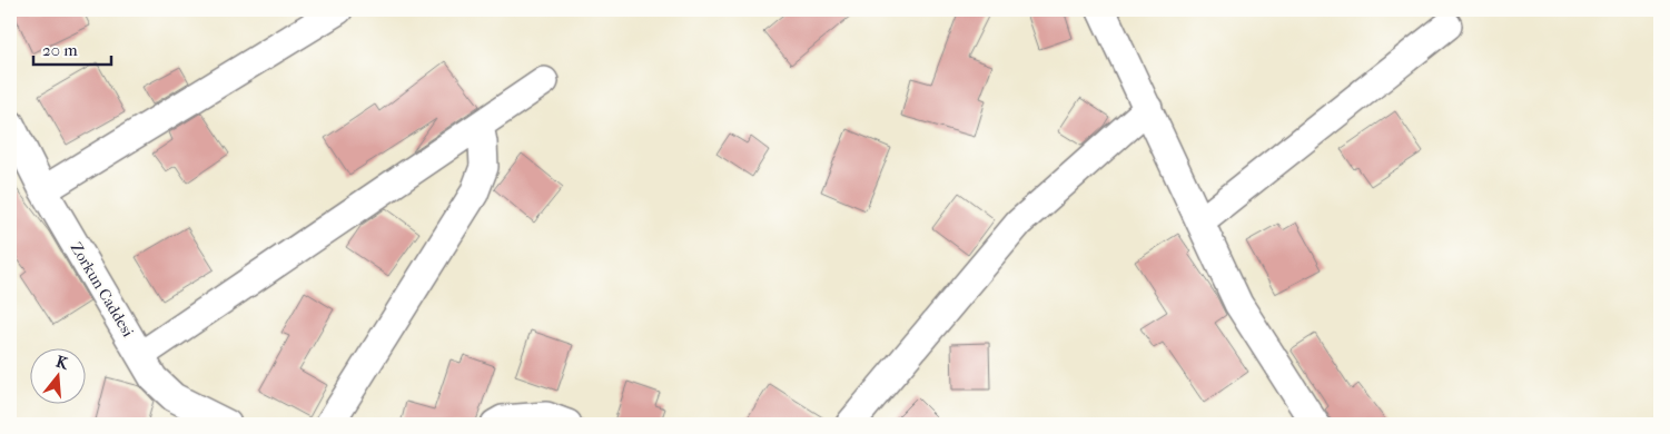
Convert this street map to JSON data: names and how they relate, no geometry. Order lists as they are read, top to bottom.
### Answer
{
  "streets": {
    "street": ["Zorkun Caddesi"]
  },
  "scale_bar": "20 m",
  "north": "top"
}
